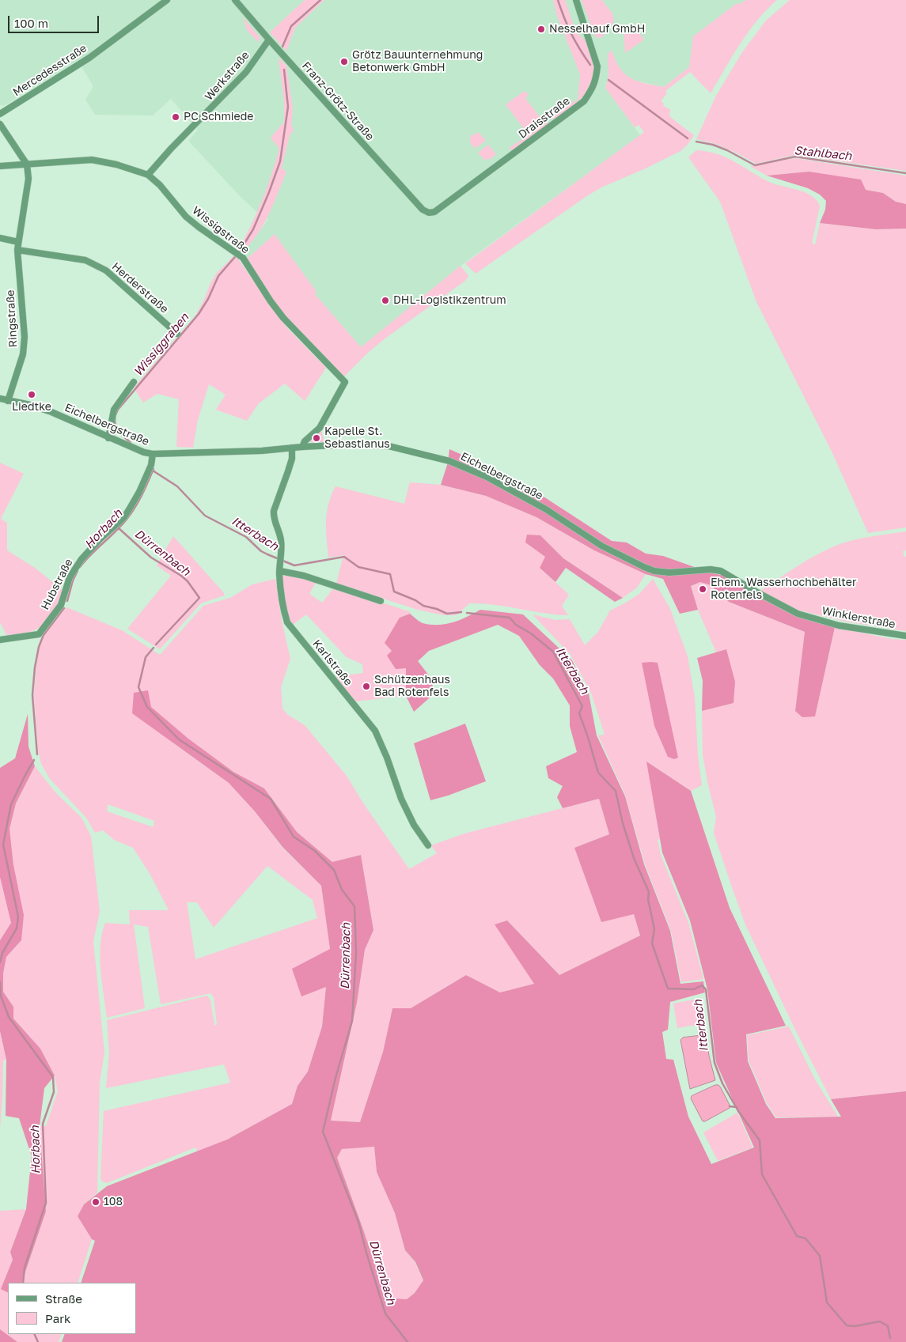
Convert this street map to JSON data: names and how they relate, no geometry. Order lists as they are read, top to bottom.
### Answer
{
  "streets": {
    "street": [
      "Mercedesstraße",
      "Werkstraße",
      "Franz-Grötz-Straße",
      "Draisstraße",
      "Wissigstraße",
      "Herderstraße",
      "Ringstraße",
      "Eichelbergstraße",
      "Hubstraße",
      "Winklerstraße",
      "Karlstraße"
    ]
  },
  "crossings": [
    ["Werkstraße", "Franz-Grötz-Straße"],
    ["Werkstraße", "Wissigstraße"],
    ["Franz-Grötz-Straße", "Draisstraße"],
    ["Wissigstraße", "Ringstraße"],
    ["Wissigstraße", "Eichelbergstraße"],
    ["Herderstraße", "Ringstraße"],
    ["Ringstraße", "Eichelbergstraße"],
    ["Eichelbergstraße", "Hubstraße"],
    ["Eichelbergstraße", "Winklerstraße"],
    ["Eichelbergstraße", "Karlstraße"]
  ],
  "water": [
    "Stahlbach",
    "Wissiggraben",
    "Horbach",
    "Itterbach",
    "Dürrenbach"
  ],
  "places": [
    "Nesselhauf GmbH",
    "Grötz Bauunternehmung Betonwerk GmbH",
    "PC Schmiede",
    "DHL-Logistikzentrum",
    "Liedtke",
    "Kapelle St. Sebastianus",
    "Ehem. Wasserhochbehälter Rotenfels",
    "Schützenhaus Bad Rotenfels",
    "108"
  ],
  "legend": ["Straße", "Park"],
  "scale_bar": "100 m"
}
